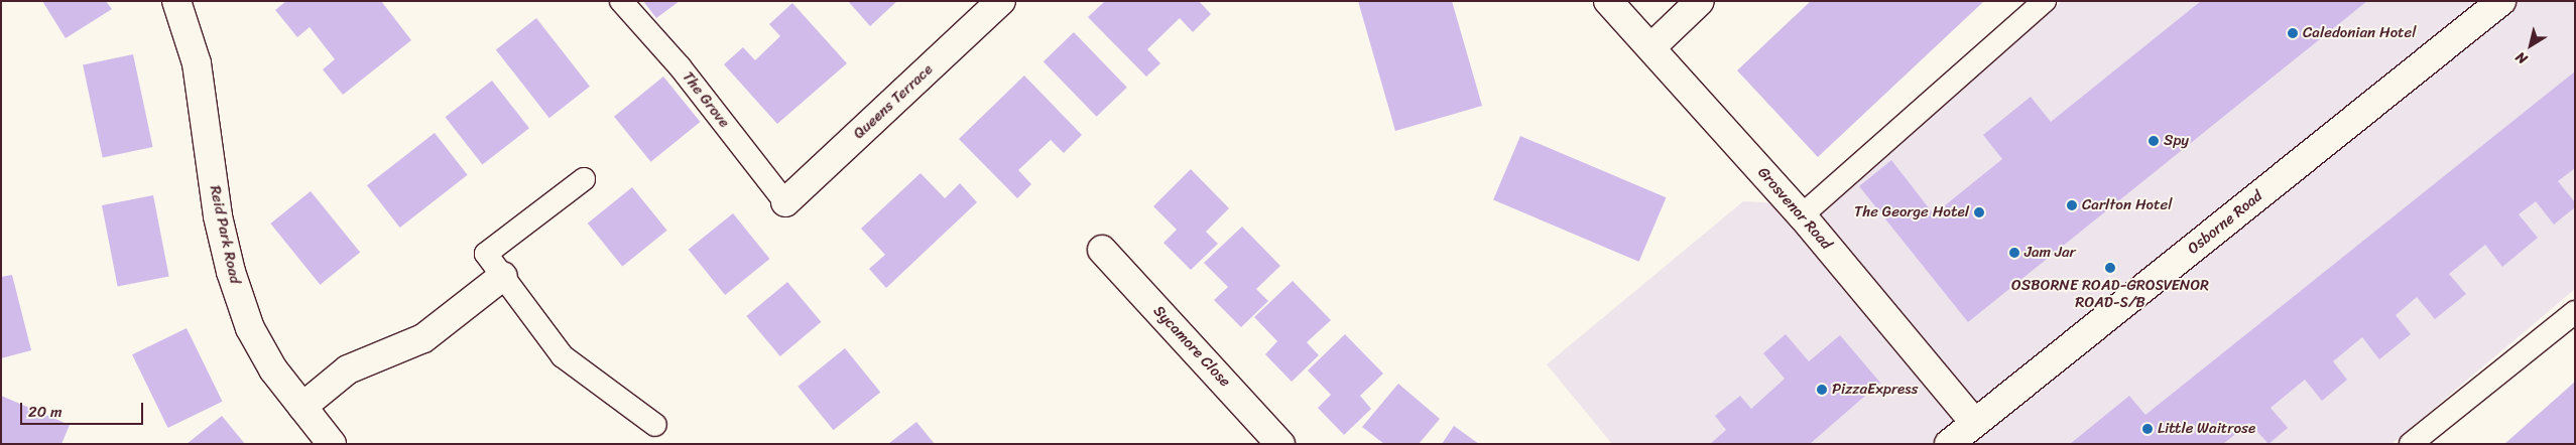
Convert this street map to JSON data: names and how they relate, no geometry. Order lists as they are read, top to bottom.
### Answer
{
  "streets": {
    "street": [
      "Queens Terrace",
      "Grosvenor Road",
      "Osborne Road",
      "Reid Park Road",
      "Sycamore Close"
    ],
    "lane": ["The Grove"]
  },
  "crossings": [
    ["The Grove", "Queens Terrace"],
    ["Grosvenor Road", "Osborne Road"]
  ],
  "places": [
    "Caledonian Hotel",
    "Spy",
    "Carlton Hotel",
    "The George Hotel",
    "Jam Jar",
    "OSBORNE ROAD-GROSVENOR ROAD-S/B",
    "PizzaExpress",
    "Little Waitrose"
  ],
  "scale_bar": "20 m",
  "north": "bottom left"
}
